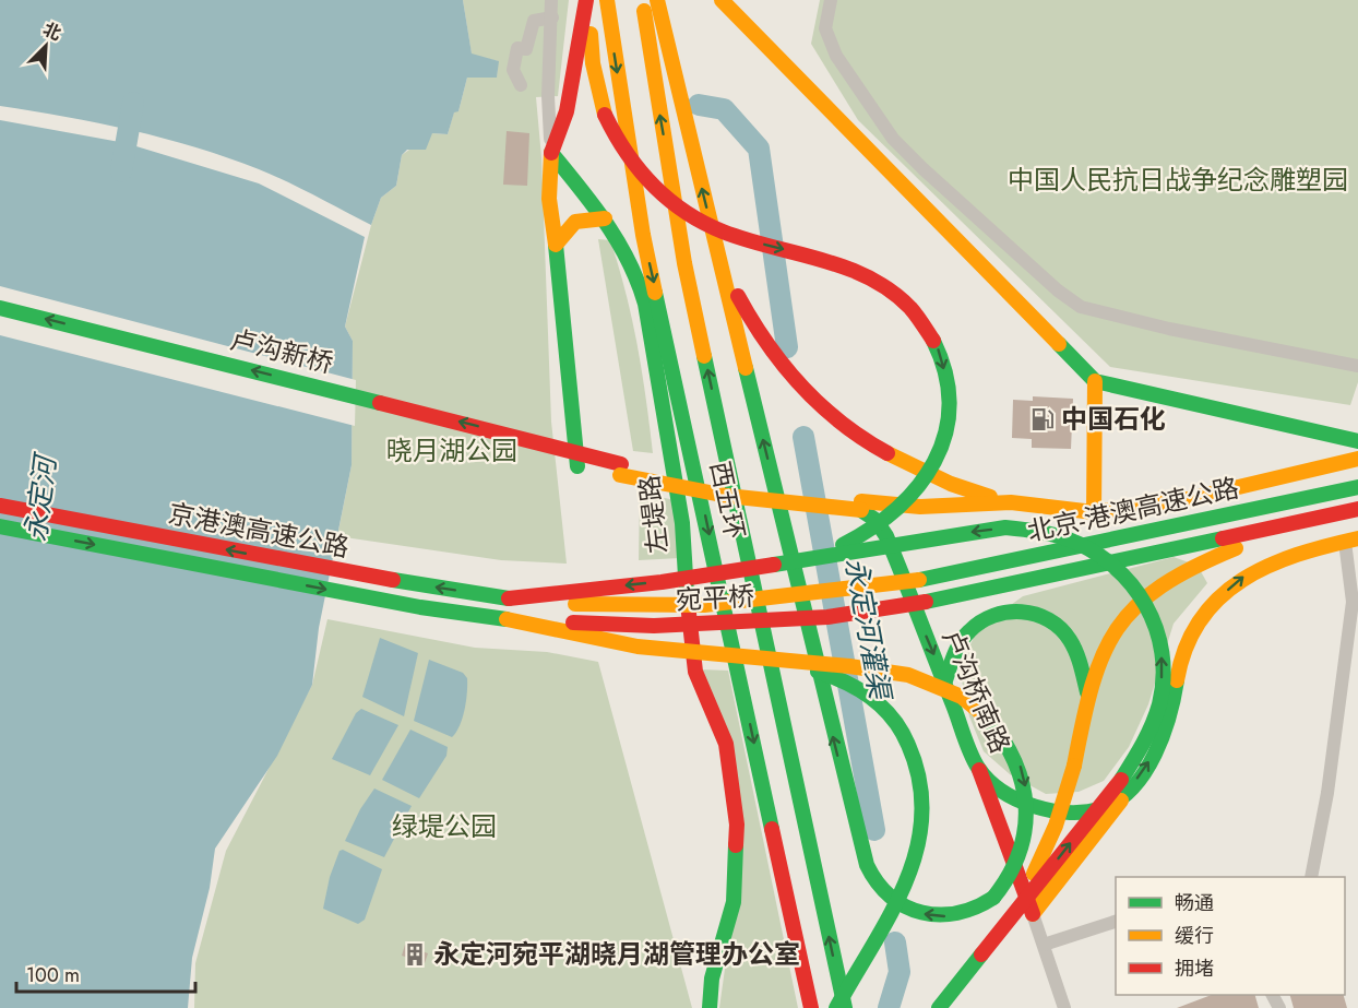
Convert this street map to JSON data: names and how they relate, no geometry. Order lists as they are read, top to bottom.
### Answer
{
  "streets": {
    "main road": [
      "卢沟新桥",
      "西五环",
      "北京-港澳高速公路",
      "左堤路",
      "京港澳高速公路",
      "宛平桥",
      "卢沟桥南路"
    ]
  },
  "crossings": [
    ["北京-港澳高速公路", "宛平桥"],
    ["京港澳高速公路", "宛平桥"]
  ],
  "water": ["永定河", "永定河灌渠"],
  "parks": ["中国人民抗日战争纪念雕塑园", "晓月湖公园", "绿堤公园"],
  "places": {
    "fuel station": ["中国石化"],
    "building": ["永定河宛平湖晓月湖管理办公室"]
  },
  "legend": ["畅通", "缓行", "拥堵"],
  "scale_bar": "100 m",
  "north": "top right"
}
